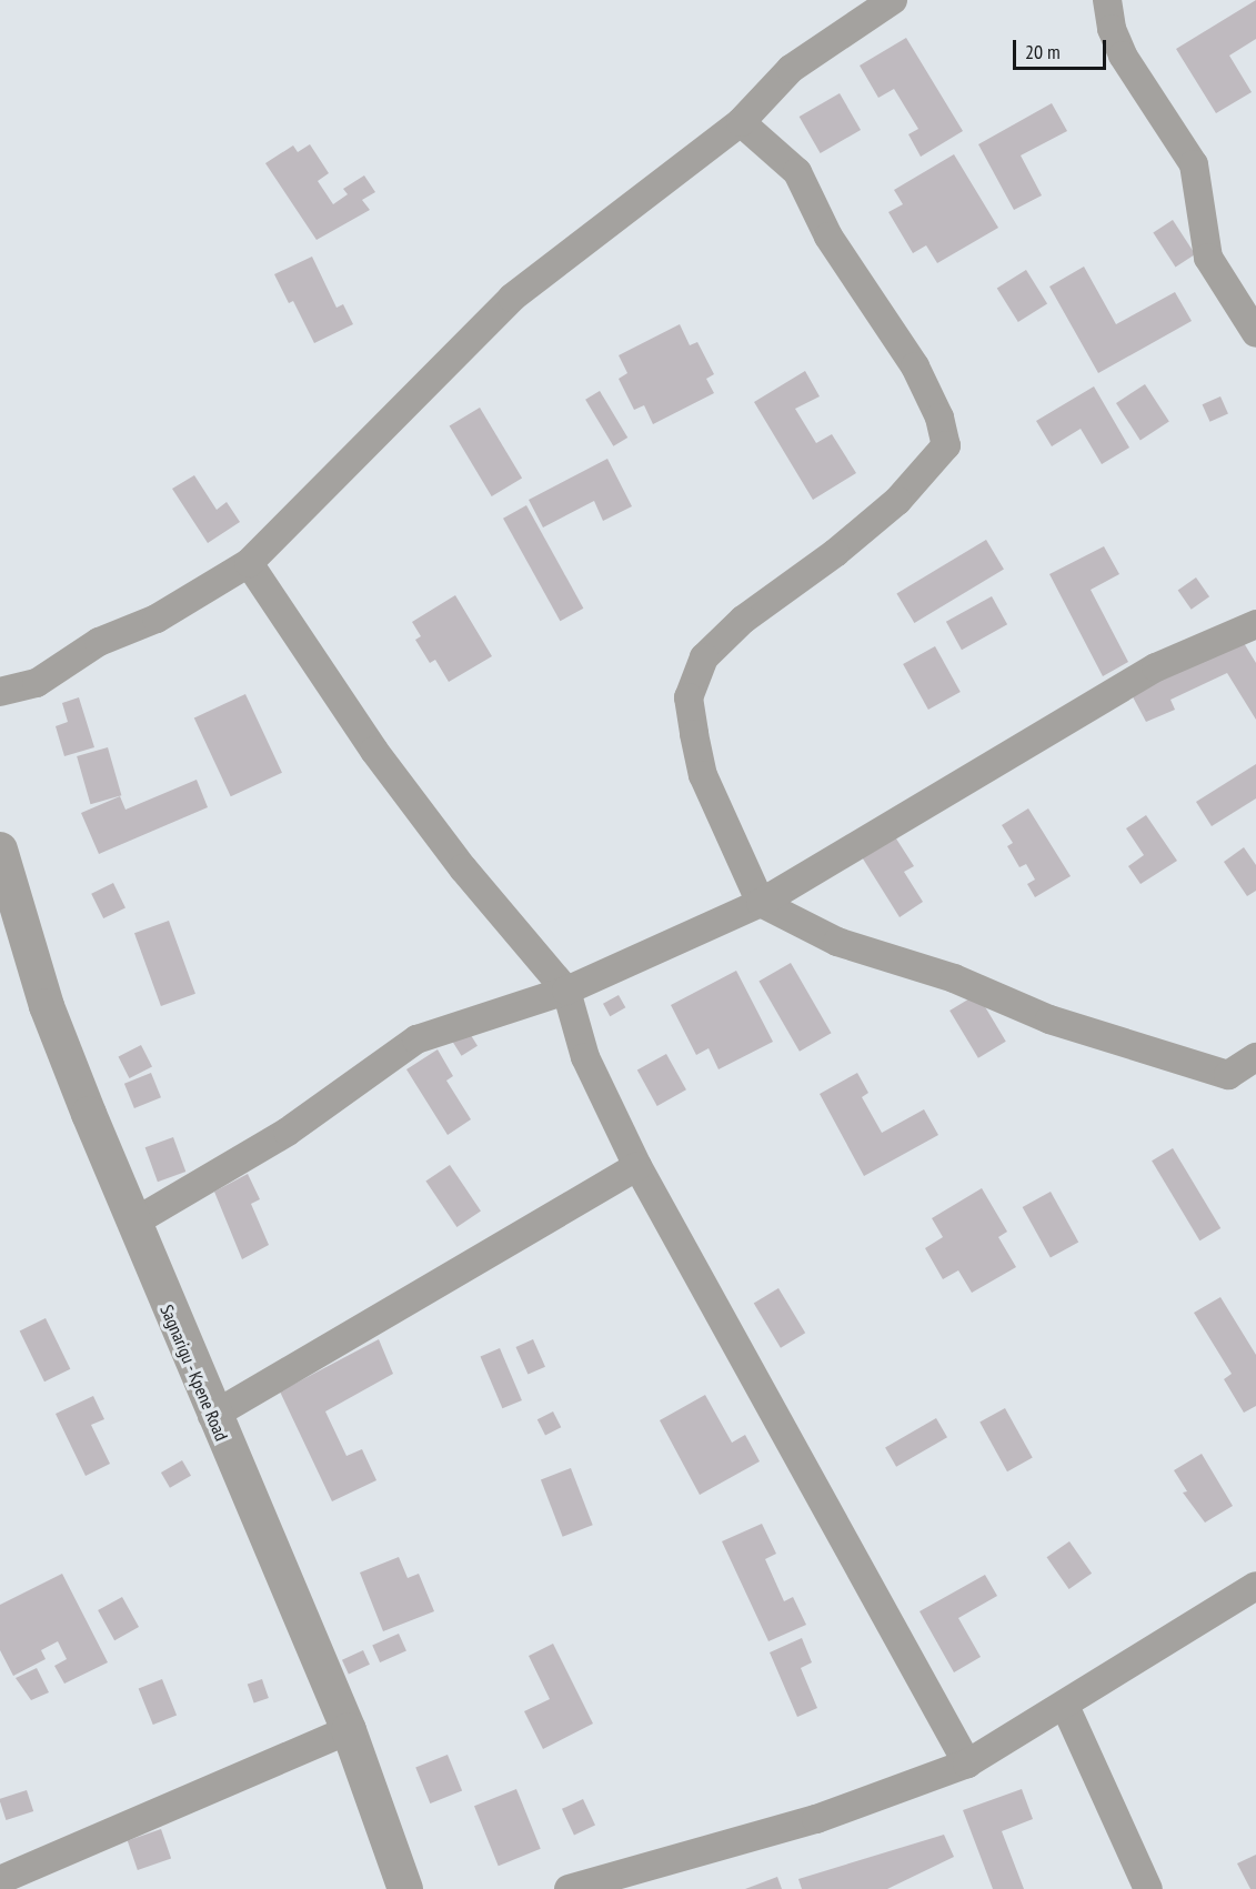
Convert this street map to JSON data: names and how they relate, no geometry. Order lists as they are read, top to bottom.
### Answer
{
  "streets": {
    "street": ["Sagnarigu - Kpene Road"]
  },
  "scale_bar": "20 m"
}
